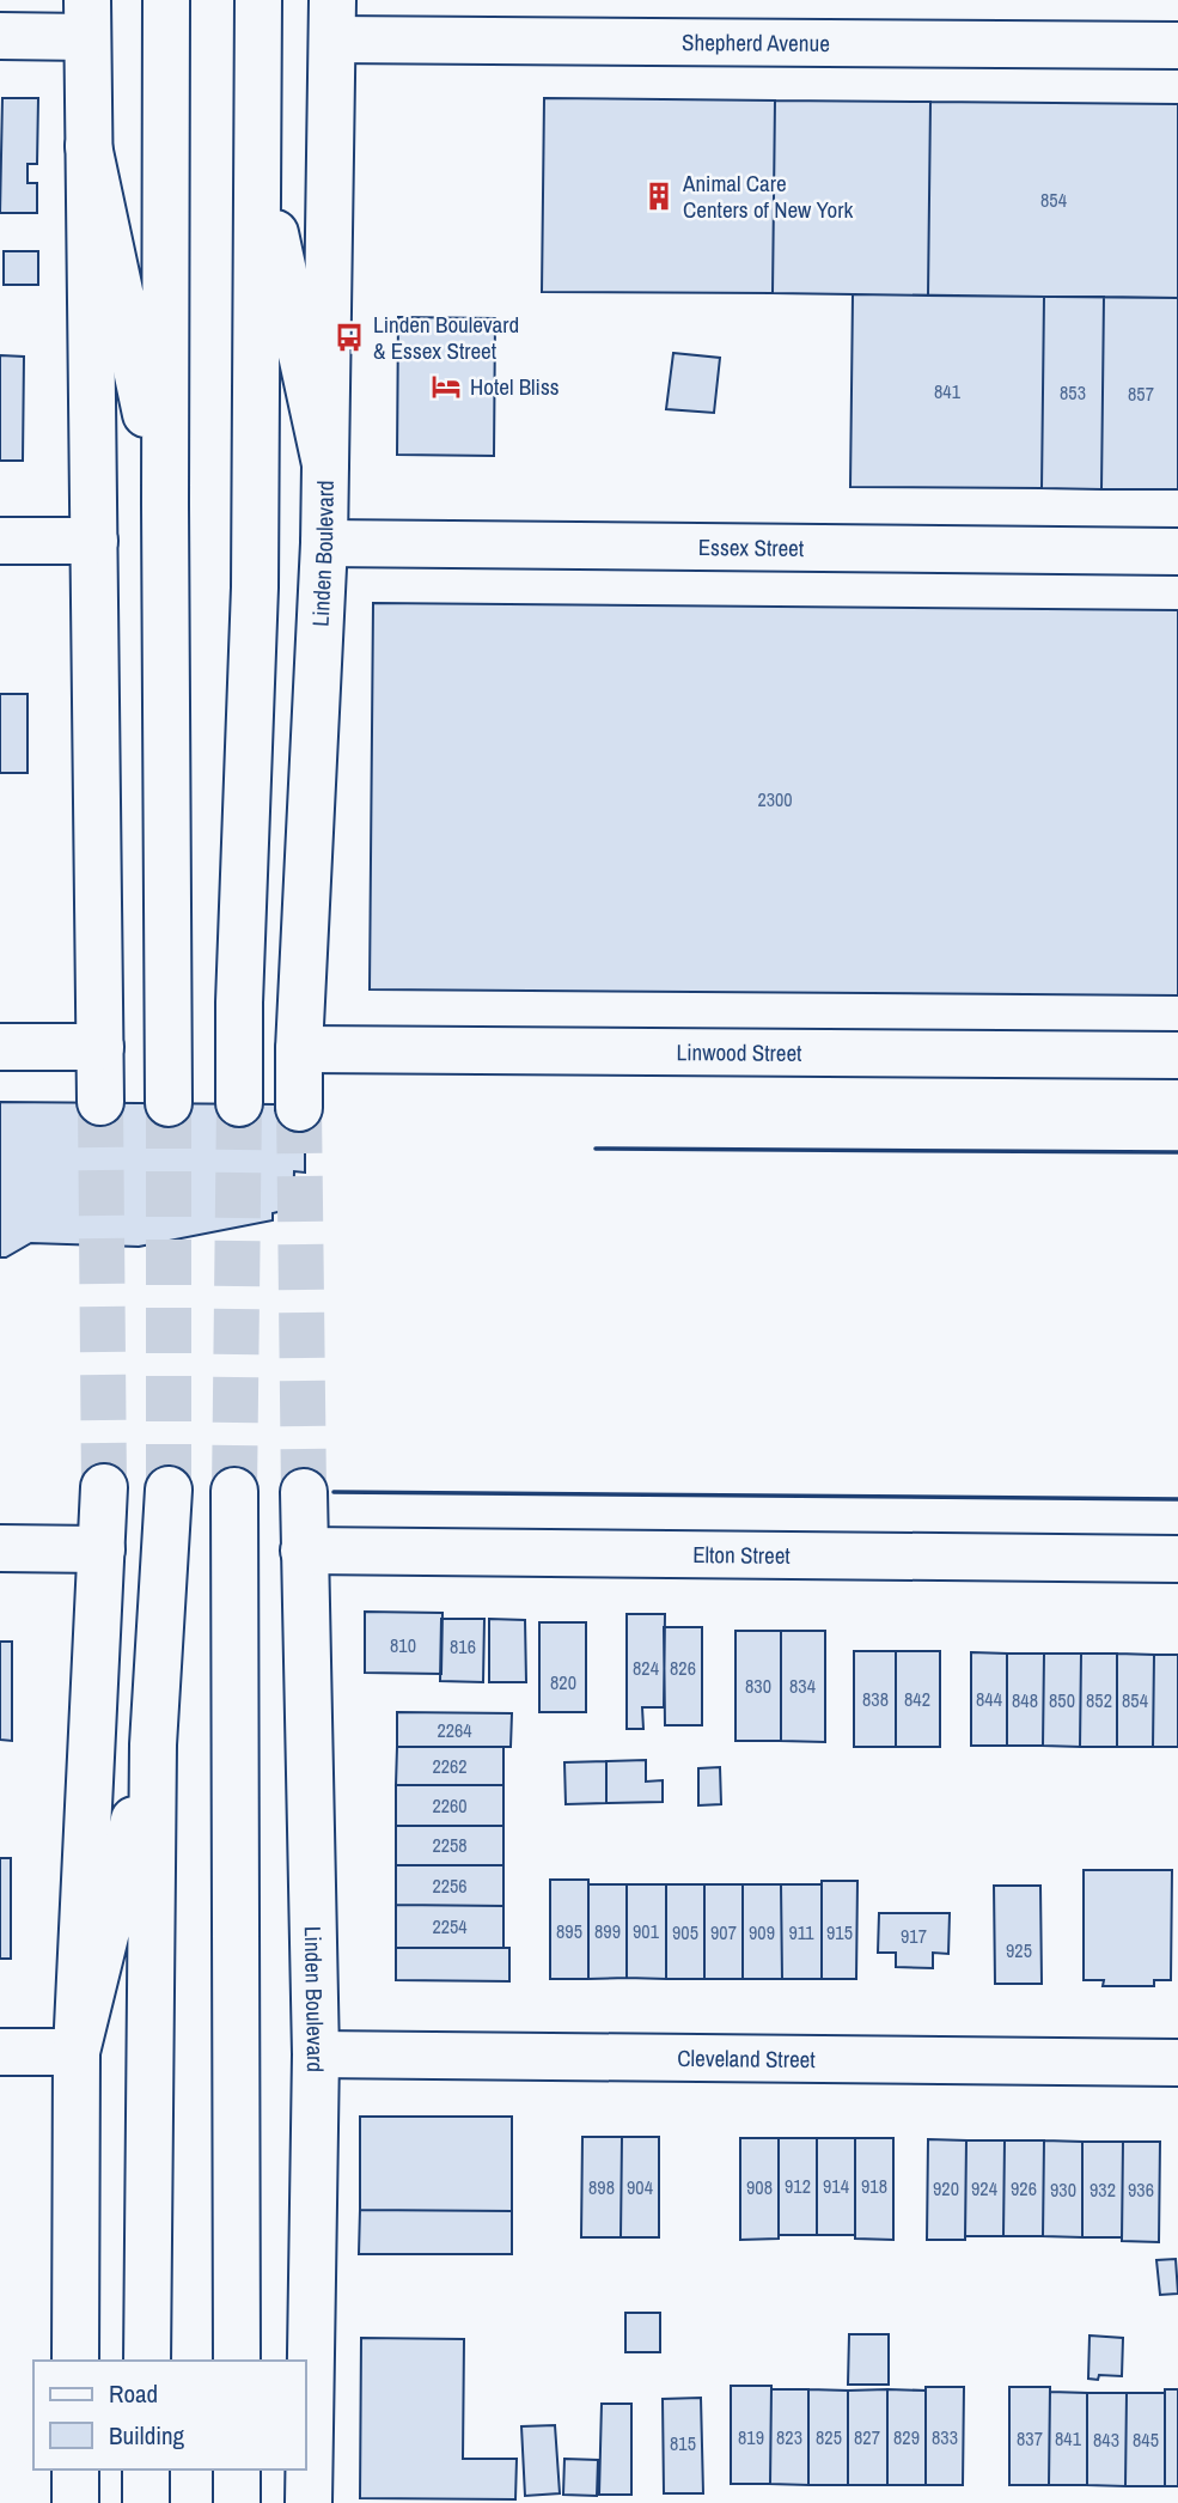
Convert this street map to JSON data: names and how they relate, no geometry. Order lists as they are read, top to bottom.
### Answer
{
  "streets": {
    "main road": [
      "Shepherd Avenue",
      "Essex Street",
      "Linden Boulevard",
      "Linwood Street",
      "Elton Street",
      "Cleveland Street"
    ]
  },
  "crossings": [
    ["Shepherd Avenue", "Linden Boulevard"],
    ["Essex Street", "Linden Boulevard"],
    ["Linden Boulevard", "Linwood Street"],
    ["Linden Boulevard", "Elton Street"],
    ["Linden Boulevard", "Cleveland Street"]
  ],
  "places": {
    "building": ["Animal Care Centers of New York"],
    "bus stop": ["Linden Boulevard & Essex Street"],
    "hotel": ["Hotel Bliss"]
  },
  "house_numbers": [
    "854",
    "841",
    "853",
    "857",
    "2300",
    "810",
    "816",
    "824",
    "826",
    "820",
    "830",
    "834",
    "838",
    "842",
    "844",
    "848",
    "850",
    "852",
    "854",
    "2264",
    "2262",
    "2260",
    "2258",
    "2256",
    "2254",
    "895",
    "899",
    "901",
    "905",
    "907",
    "909",
    "911",
    "915",
    "917",
    "925",
    "912",
    "914",
    "918",
    "898",
    "904",
    "908",
    "920",
    "924",
    "926",
    "930",
    "932",
    "936",
    "819",
    "823",
    "825",
    "827",
    "829",
    "833",
    "837",
    "841",
    "843",
    "845",
    "815"
  ],
  "legend": ["Road", "Building"]
}
